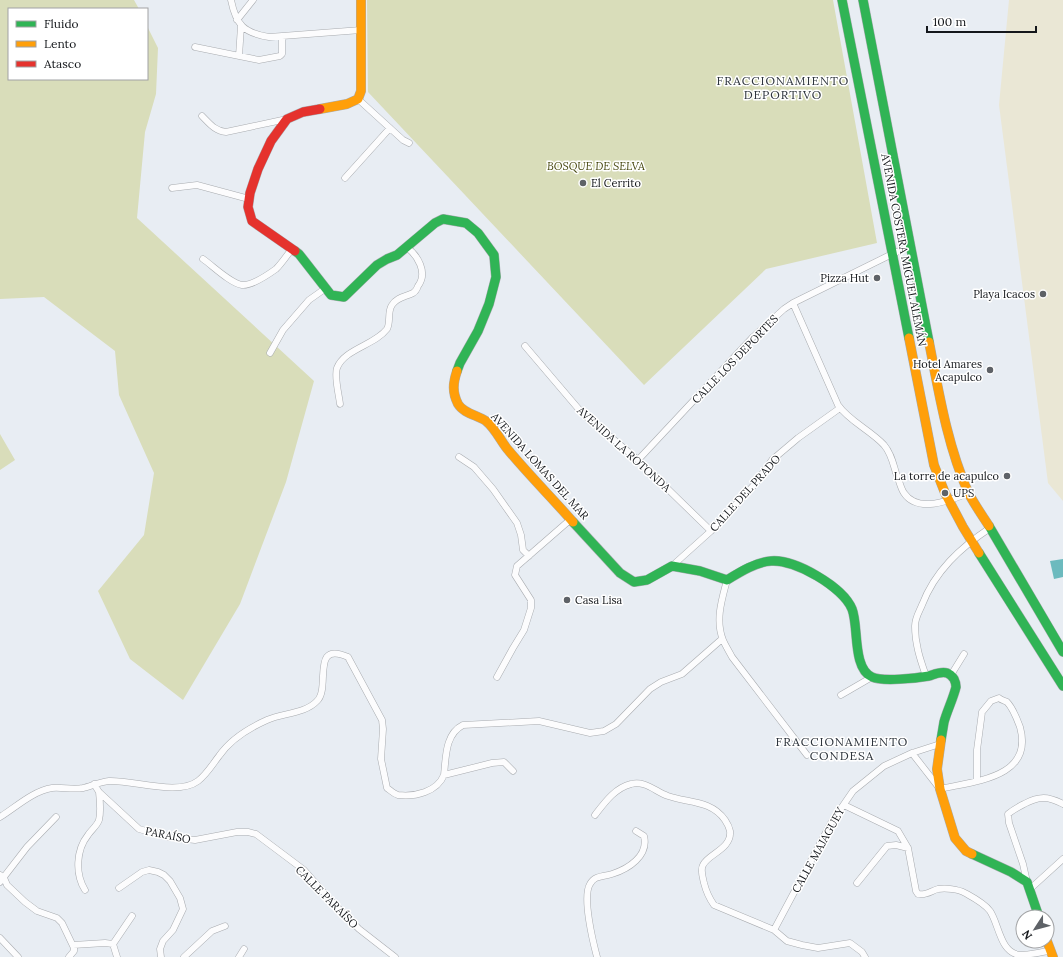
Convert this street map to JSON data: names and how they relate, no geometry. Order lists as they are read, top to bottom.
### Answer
{
  "streets": {
    "main road": ["AVENIDA COSTERA MIGUEL ALEMÁN", "AVENIDA LOMAS DEL MAR"],
    "street": [
      "CALLE LOS DEPORTES",
      "AVENIDA LA ROTONDA",
      "CALLE DEL PRADO",
      "PARAÍSO",
      "CALLE MAJAGUEY",
      "CALLE PARAÍSO"
    ]
  },
  "crossings": [
    ["AVENIDA COSTERA MIGUEL ALEMÁN", "CALLE LOS DEPORTES"],
    ["CALLE LOS DEPORTES", "AVENIDA LA ROTONDA"],
    ["AVENIDA LA ROTONDA", "CALLE DEL PRADO"],
    ["AVENIDA LOMAS DEL MAR", "CALLE DEL PRADO"],
    ["PARAÍSO", "CALLE PARAÍSO"]
  ],
  "districts": ["FRACCIONAMIENTO DEPORTIVO", "FRACCIONAMIENTO CONDESA"],
  "parks": ["BOSQUE DE SELVA"],
  "places": [
    "El Cerrito",
    "Pizza Hut",
    "Playa Icacos",
    "Hotel Amares Acapulco",
    "La torre de acapulco",
    "UPS",
    "Casa Lisa"
  ],
  "legend": ["Fluido", "Lento", "Atasco"],
  "scale_bar": "100 m",
  "north": "bottom left"
}
